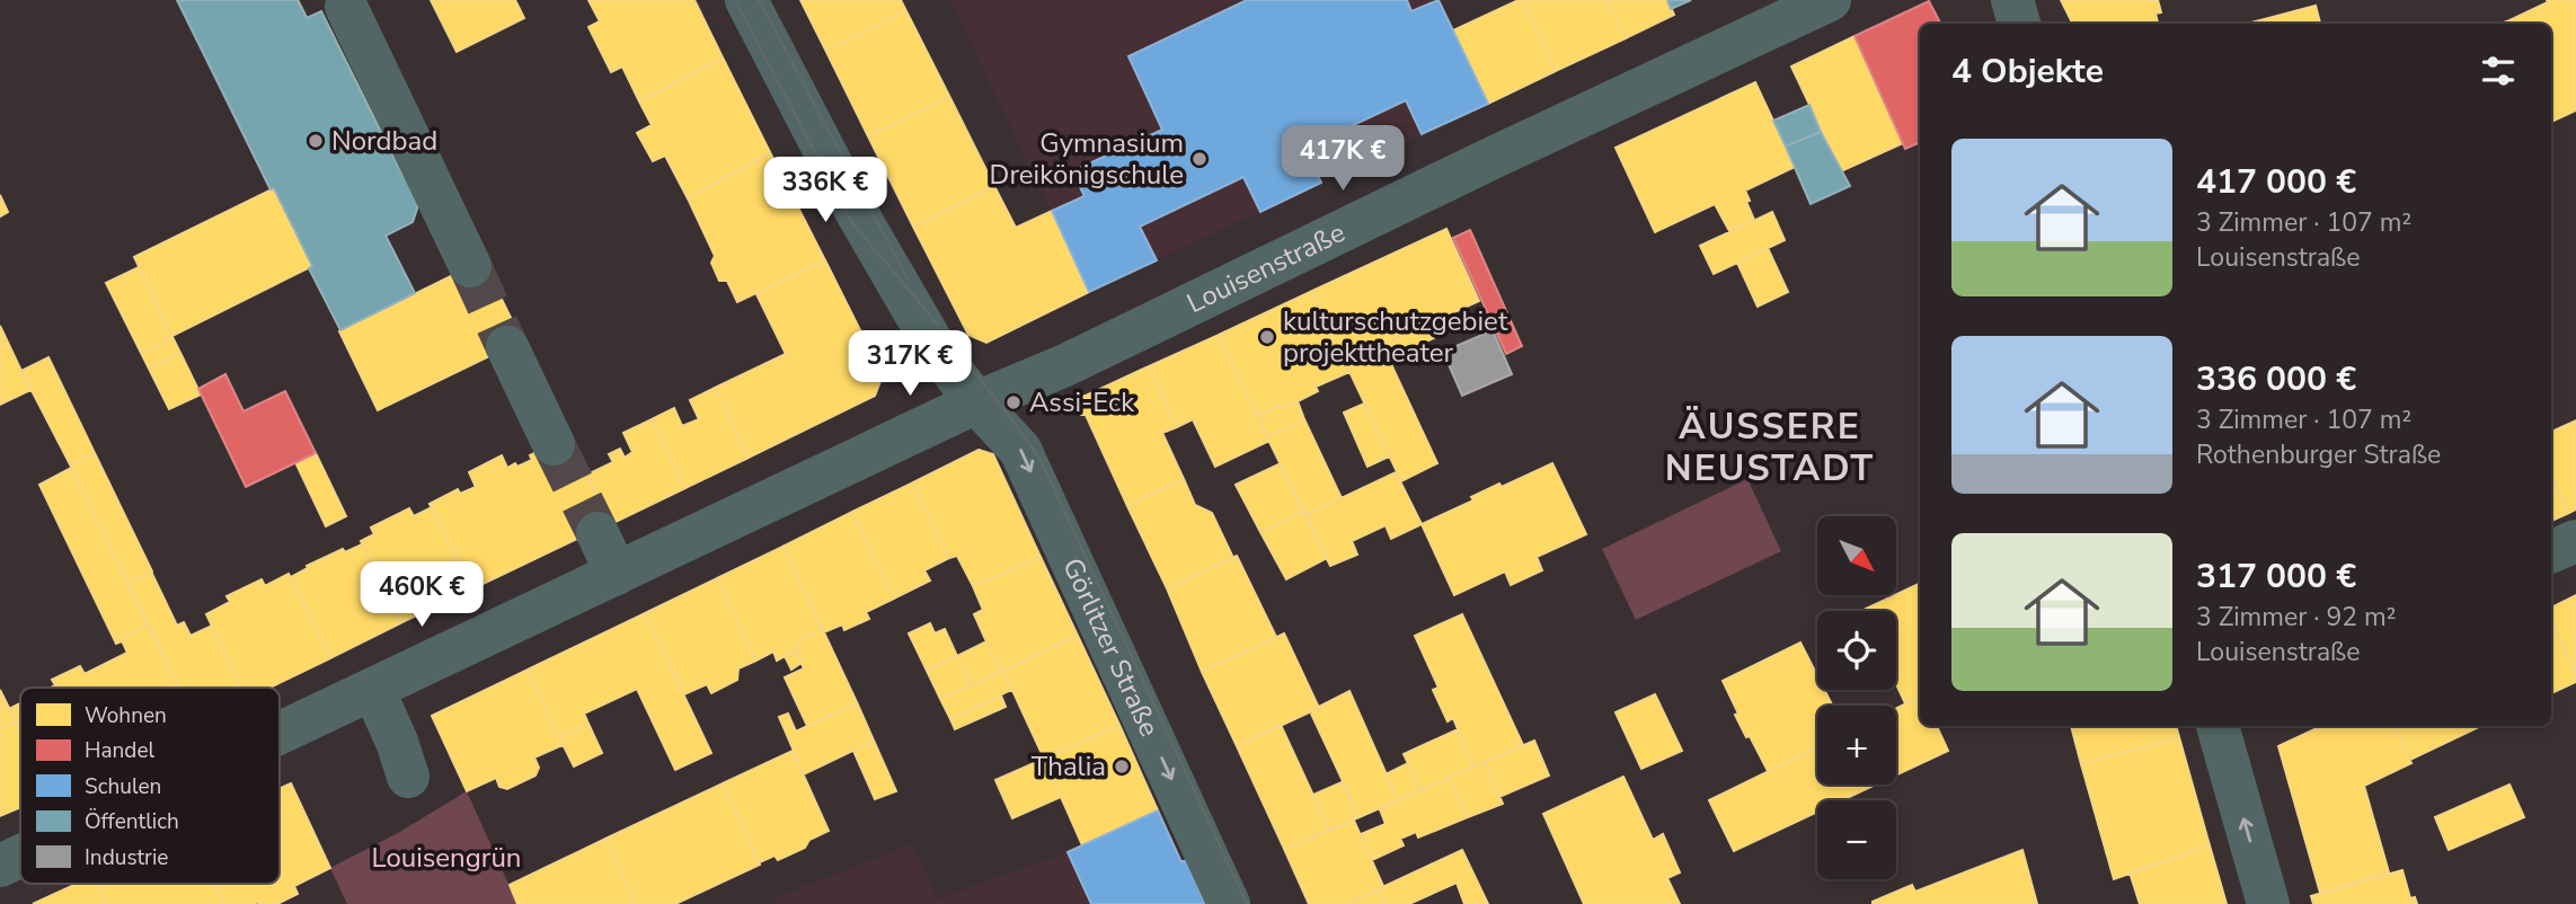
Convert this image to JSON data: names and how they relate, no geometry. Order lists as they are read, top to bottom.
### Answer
{
  "streets": {
    "street": ["Louisenstraße", "Görlitzer Straße"]
  },
  "crossings": [
    ["Louisenstraße", "Görlitzer Straße"]
  ],
  "one_way": ["Görlitzer Straße"],
  "districts": ["ÄUSSERE NEUSTADT"],
  "parks": ["Louisengrün"],
  "places": [
    "Nordbad",
    "Gymnasium Dreikönigschule",
    "kulturschutzgebiet projekttheater",
    "Assi-Eck",
    "Thalia"
  ],
  "legend": [
    "Wohnen",
    "Handel",
    "Schulen",
    "Öffentlich",
    "Industrie"
  ],
  "north": "bottom right",
  "page": {
    "heading": "4 Objekte",
    "list": [
      {
        "name": "417 000 €",
        "note": "3 Zimmer · 107 m² · Louisenstraße"
      },
      {
        "name": "336 000 €",
        "note": "3 Zimmer · 107 m² · Rothenburger Straße"
      },
      {
        "name": "317 000 €",
        "note": "3 Zimmer · 92 m² · Louisenstraße"
      }
    ],
    "price": [
      "417K €",
      "336K €",
      "317K €",
      "460K €"
    ],
    "map_buttons": ["+", "−"]
  }
}
